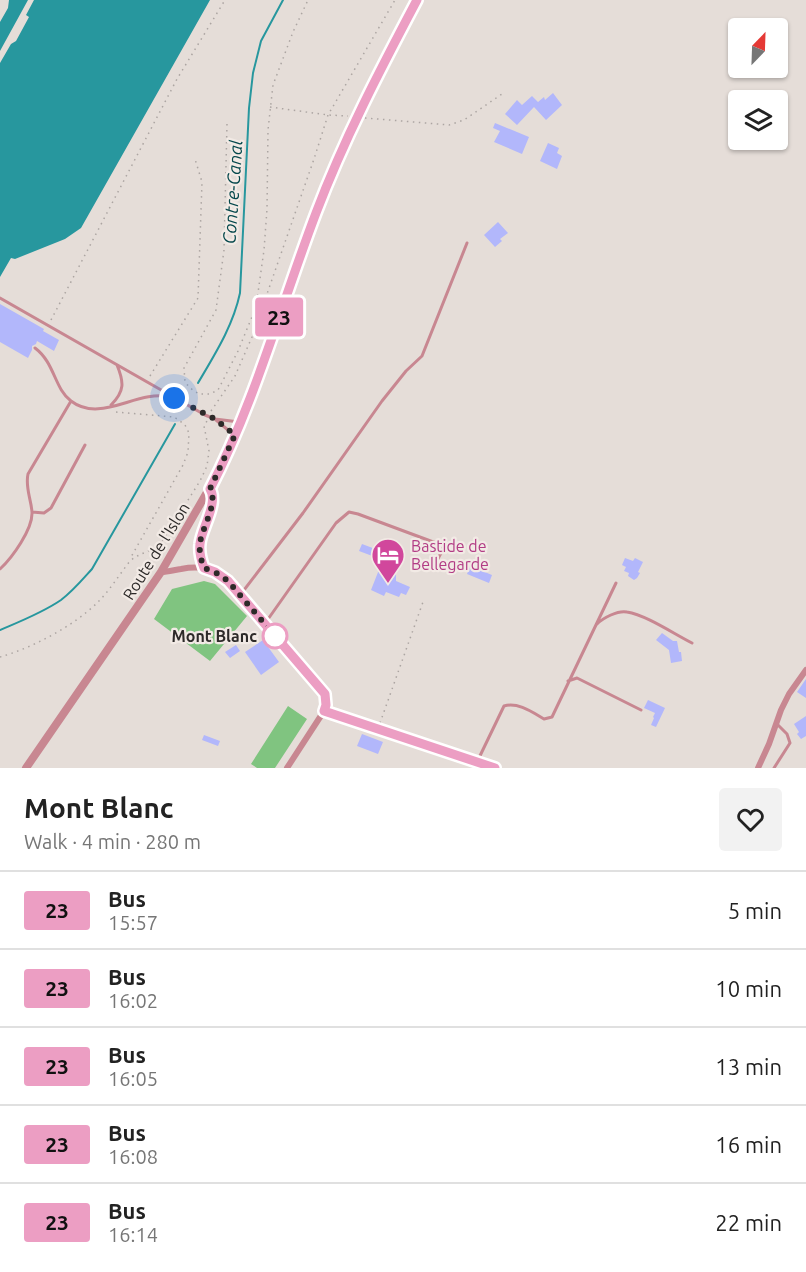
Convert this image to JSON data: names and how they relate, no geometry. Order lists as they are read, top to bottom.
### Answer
{
  "streets": {
    "street": ["Route de l'Islon"]
  },
  "water": ["Contre-Canal"],
  "places": {
    "hotel": ["Bastide de Bellegarde"],
    "other": ["Mont Blanc"]
  },
  "lines": ["bus line 23"],
  "north": "top right",
  "page": {
    "on_map": "23",
    "heading": ["Mont Blanc", "Walk · 4 min · 280 m"],
    "list": [
      {
        "mark": "23",
        "name": "Bus",
        "note": "15:57",
        "value": "5 min"
      },
      {
        "mark": "23",
        "name": "Bus",
        "note": "16:02",
        "value": "10 min"
      },
      {
        "mark": "23",
        "name": "Bus",
        "note": "16:05",
        "value": "13 min"
      },
      {
        "mark": "23",
        "name": "Bus",
        "note": "16:08",
        "value": "16 min"
      },
      {
        "mark": "23",
        "name": "Bus",
        "note": "16:14",
        "value": "22 min"
      }
    ]
  }
}
